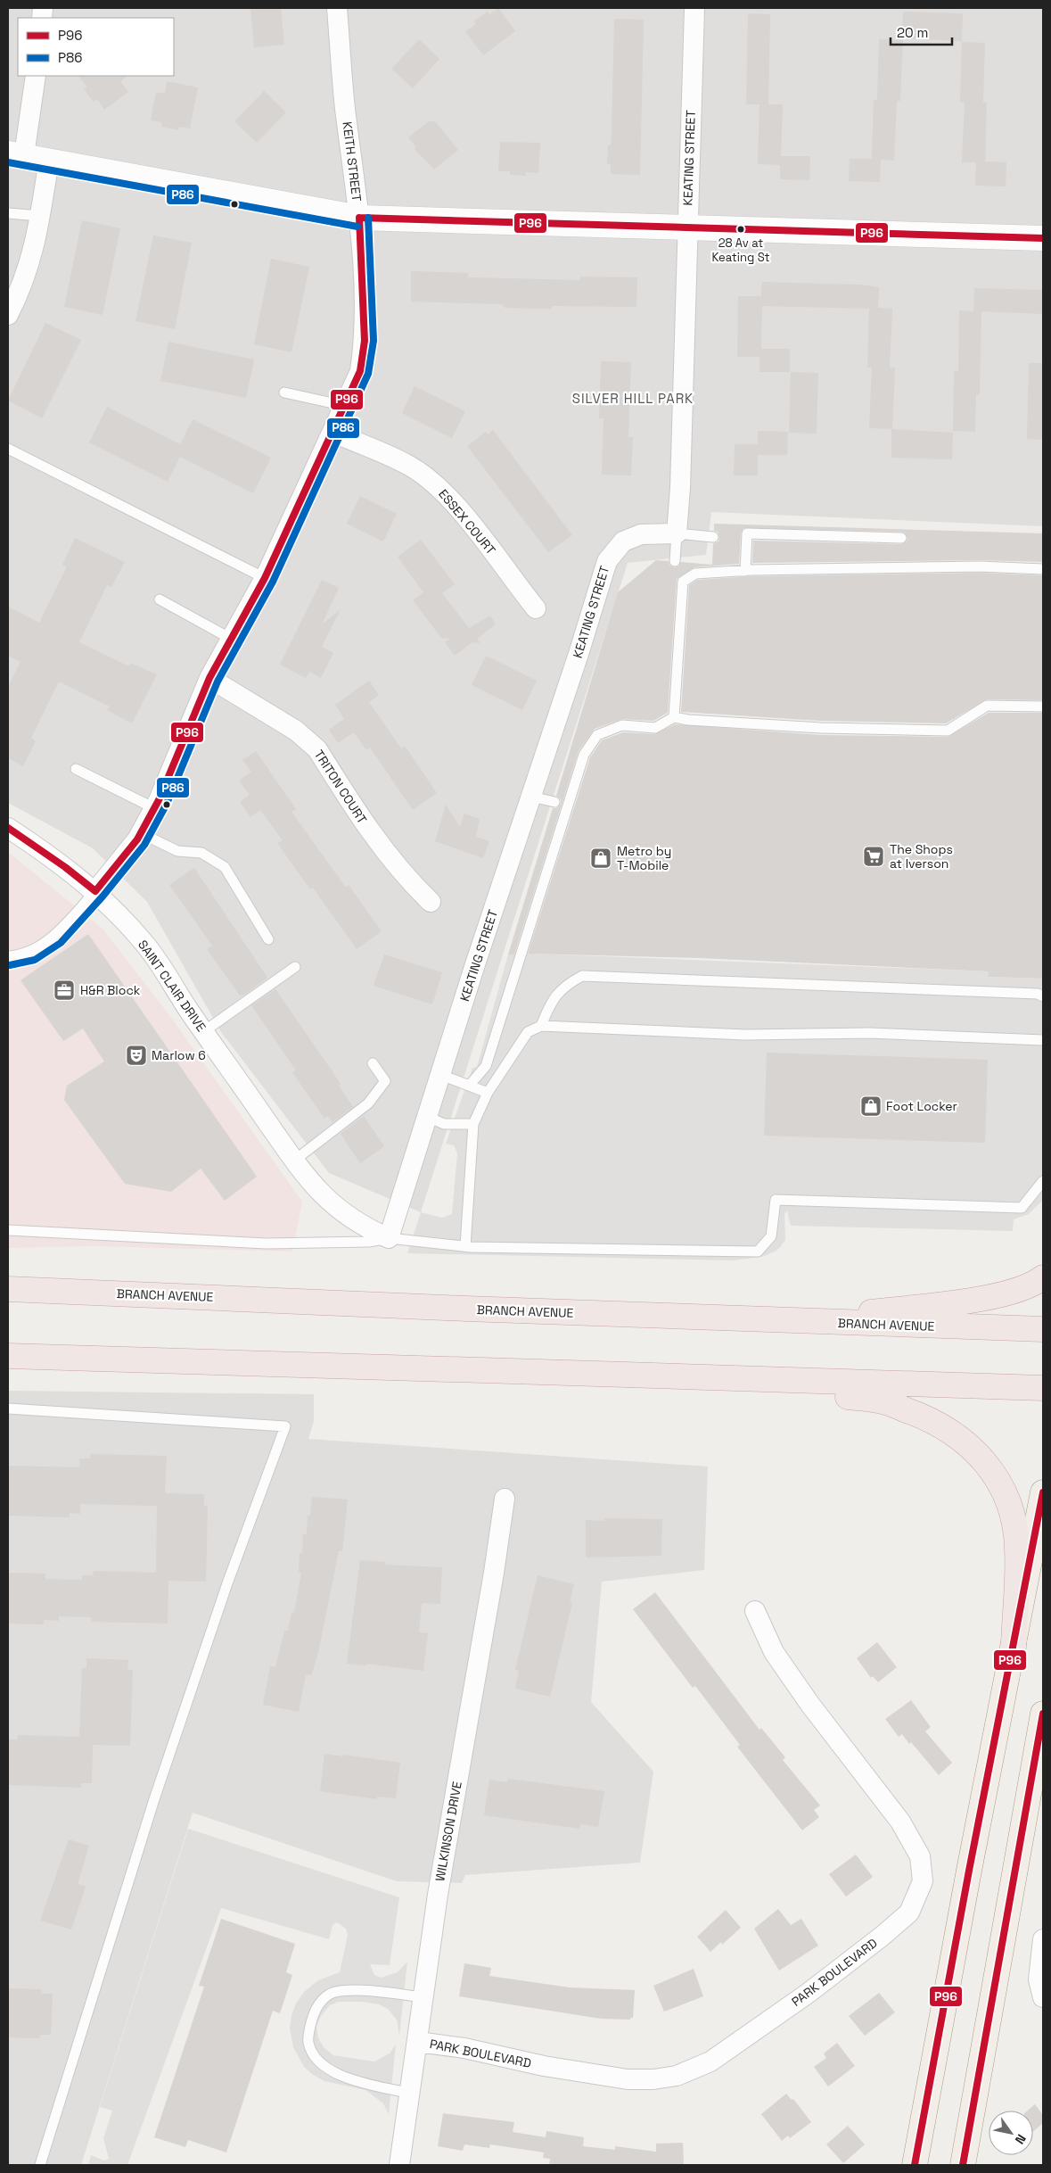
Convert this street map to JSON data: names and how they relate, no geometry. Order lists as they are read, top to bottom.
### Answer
{
  "streets": {
    "highway": ["BRANCH AVENUE"],
    "street": [
      "KEATING STREET",
      "KEITH STREET",
      "ESSEX COURT",
      "TRITON COURT",
      "SAINT CLAIR DRIVE",
      "WILKINSON DRIVE",
      "PARK BOULEVARD"
    ]
  },
  "crossings": [
    ["KEATING STREET", "SAINT CLAIR DRIVE"],
    ["KEITH STREET", "ESSEX COURT"],
    ["KEITH STREET", "TRITON COURT"],
    ["KEITH STREET", "SAINT CLAIR DRIVE"],
    ["WILKINSON DRIVE", "PARK BOULEVARD"]
  ],
  "districts": ["SILVER HILL PARK"],
  "places": {
    "other": ["28 Av at Keating St"],
    "supermarket": ["The Shops at Iverson"],
    "shop": ["Metro by T-Mobile", "Foot Locker"],
    "office": ["H&R Block"],
    "theatre": ["Marlow 6"]
  },
  "lines": ["transit line P86", "transit line P96"],
  "legend": ["P96", "P86"],
  "scale_bar": "20 m",
  "north": "bottom right"
}
